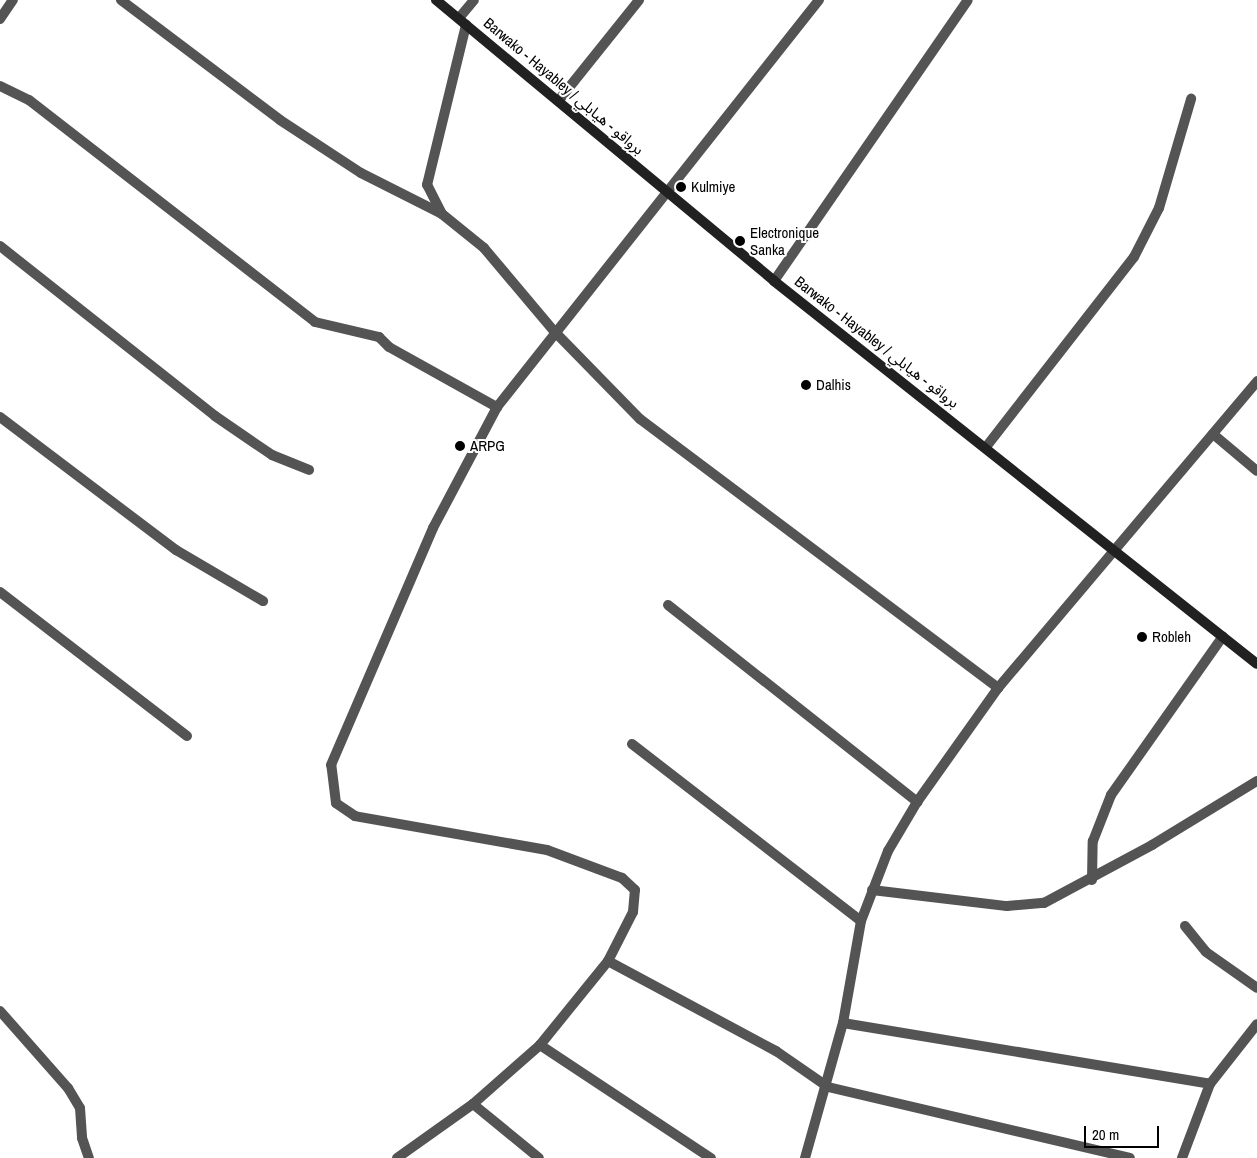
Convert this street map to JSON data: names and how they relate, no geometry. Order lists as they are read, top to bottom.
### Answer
{
  "streets": {
    "main road": ["Barwako - Hayabley / برواقو - هيابلي"]
  },
  "places": [
    "Kulmiye",
    "Electronique Sanka",
    "Dalhis",
    "ARPG",
    "Robleh"
  ],
  "scale_bar": "20 m"
}
